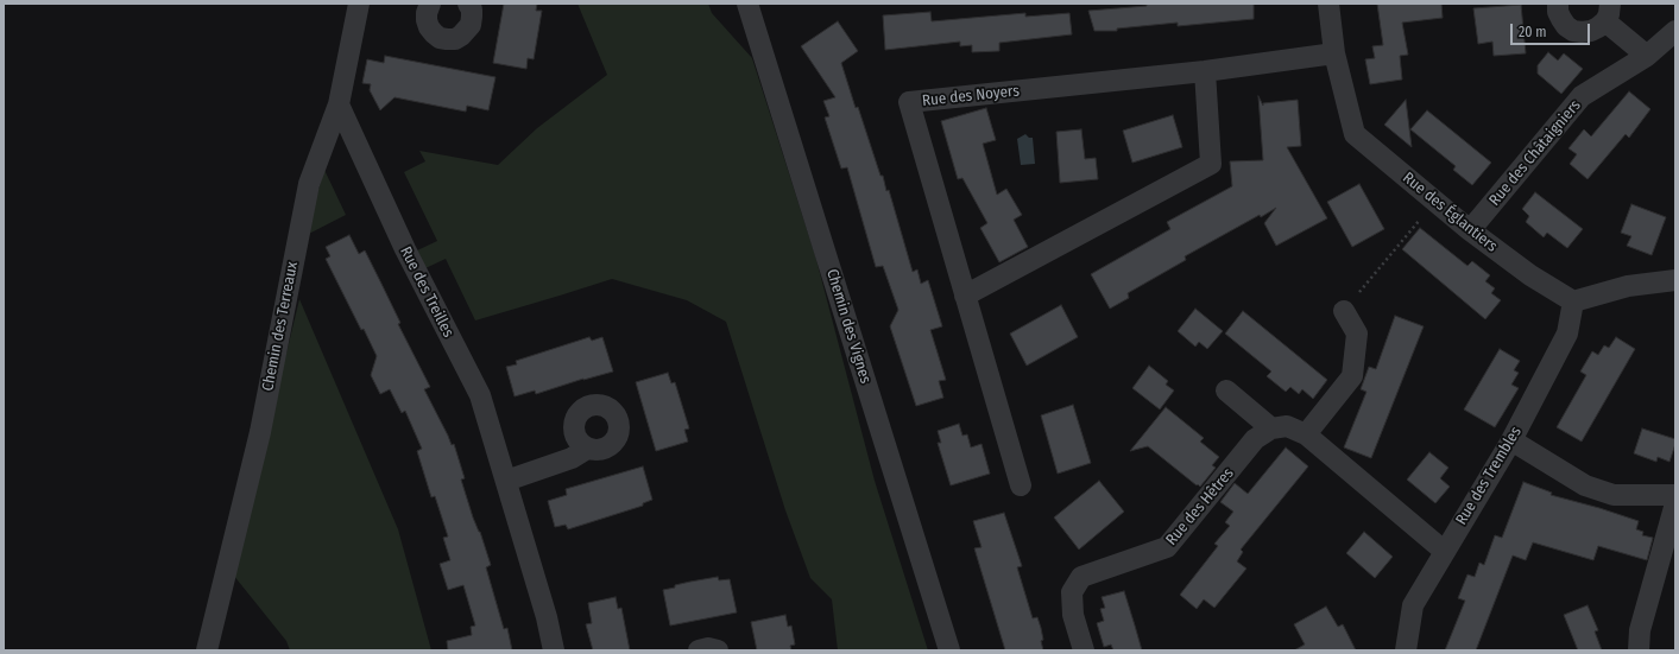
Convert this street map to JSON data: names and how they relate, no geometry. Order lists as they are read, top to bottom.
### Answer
{
  "streets": {
    "street": [
      "Rue des Noyers",
      "Rue des Châtaigniers",
      "Rue des Églantiers",
      "Rue des Treilles",
      "Chemin des Terreaux",
      "Chemin des Vignes",
      "Rue des Trembles",
      "Rue des Hêtres"
    ]
  },
  "crossings": [
    ["Rue des Noyers", "Rue des Églantiers"],
    ["Rue des Châtaigniers", "Rue des Églantiers"],
    ["Rue des Églantiers", "Rue des Trembles"],
    ["Rue des Treilles", "Chemin des Terreaux"]
  ],
  "scale_bar": "20 m"
}
